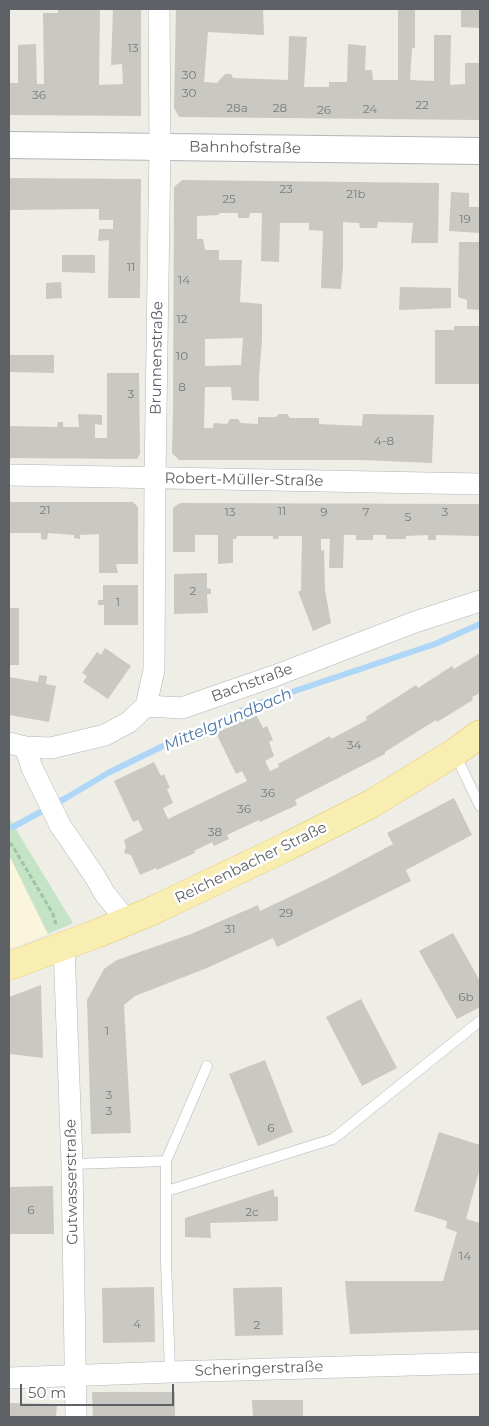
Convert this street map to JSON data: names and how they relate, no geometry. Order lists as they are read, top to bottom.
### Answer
{
  "streets": {
    "main road": ["Reichenbacher Straße"],
    "street": [
      "Bahnhofstraße",
      "Brunnenstraße",
      "Robert-Müller-Straße",
      "Bachstraße",
      "Gutwasserstraße",
      "Scheringerstraße"
    ]
  },
  "crossings": [
    ["Bahnhofstraße", "Brunnenstraße"],
    ["Brunnenstraße", "Robert-Müller-Straße"],
    ["Brunnenstraße", "Bachstraße"],
    ["Reichenbacher Straße", "Gutwasserstraße"],
    ["Gutwasserstraße", "Scheringerstraße"]
  ],
  "water": ["Mittelgrundbach"],
  "house_numbers": [
    "13",
    "30",
    "30",
    "36",
    "22",
    "28a",
    "28",
    "24",
    "26",
    "23",
    "21b",
    "25",
    "19",
    "11",
    "14",
    "12",
    "10",
    "8",
    "3",
    "4-8",
    "21",
    "11",
    "13",
    "9",
    "7",
    "3",
    "5",
    "2",
    "1",
    "34",
    "36",
    "36",
    "38",
    "29",
    "31",
    "6b",
    "1",
    "3",
    "3",
    "6",
    "6",
    "2c",
    "14",
    "4",
    "2"
  ],
  "scale_bar": "50 m"
}
